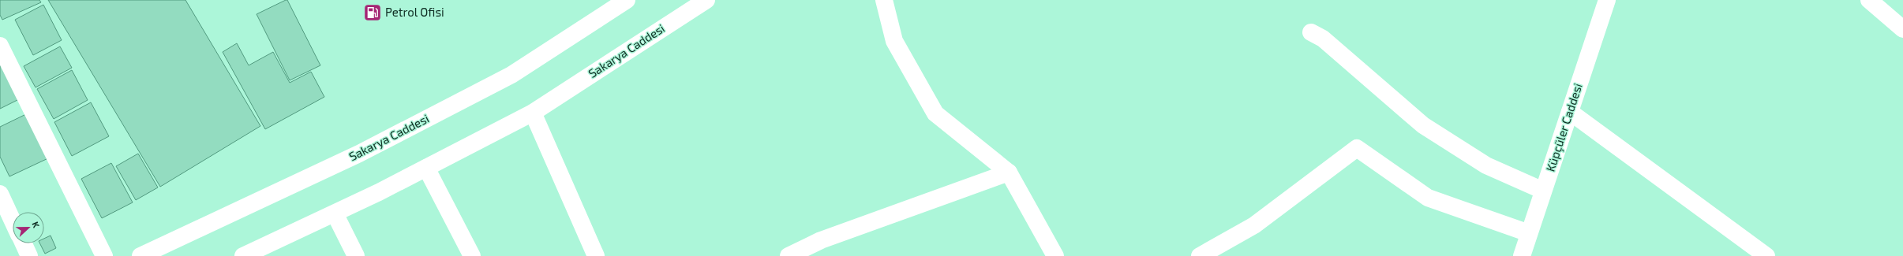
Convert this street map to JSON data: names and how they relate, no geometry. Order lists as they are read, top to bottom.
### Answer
{
  "streets": {
    "street": ["Sakarya Caddesi", "Küpçüler Caddesi"]
  },
  "places": {
    "fuel station": ["Petrol Ofisi"]
  },
  "north": "right"
}
